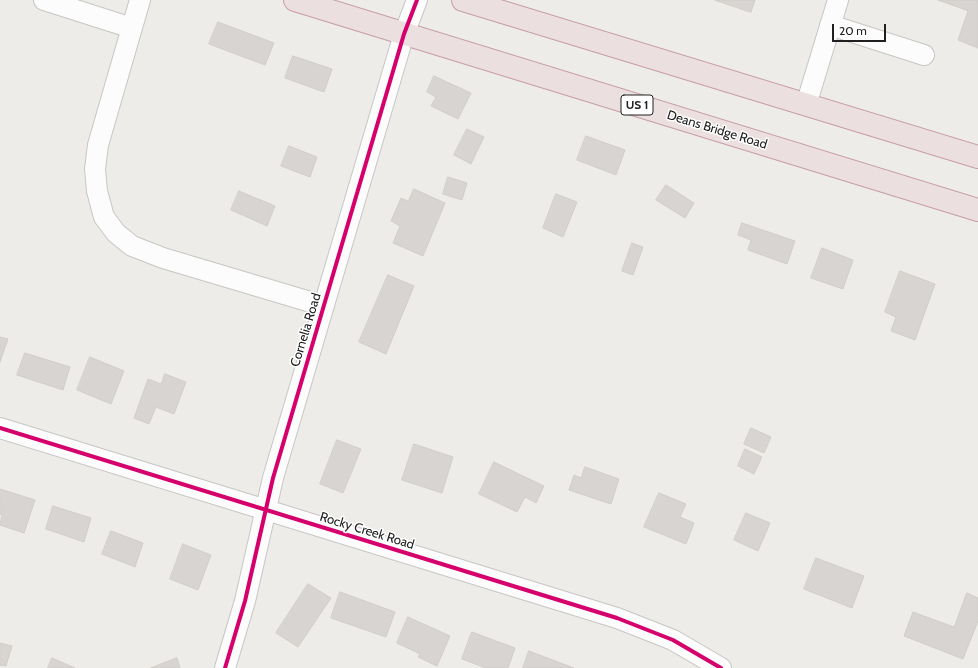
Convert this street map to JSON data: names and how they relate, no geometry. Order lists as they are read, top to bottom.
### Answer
{
  "streets": {
    "highway": ["US 1", "Deans Bridge Road"],
    "street": ["Cornelia Road", "Rocky Creek Road"]
  },
  "crossings": [
    ["Deans Bridge Road", "Cornelia Road"],
    ["Cornelia Road", "Rocky Creek Road"]
  ],
  "scale_bar": "20 m"
}
